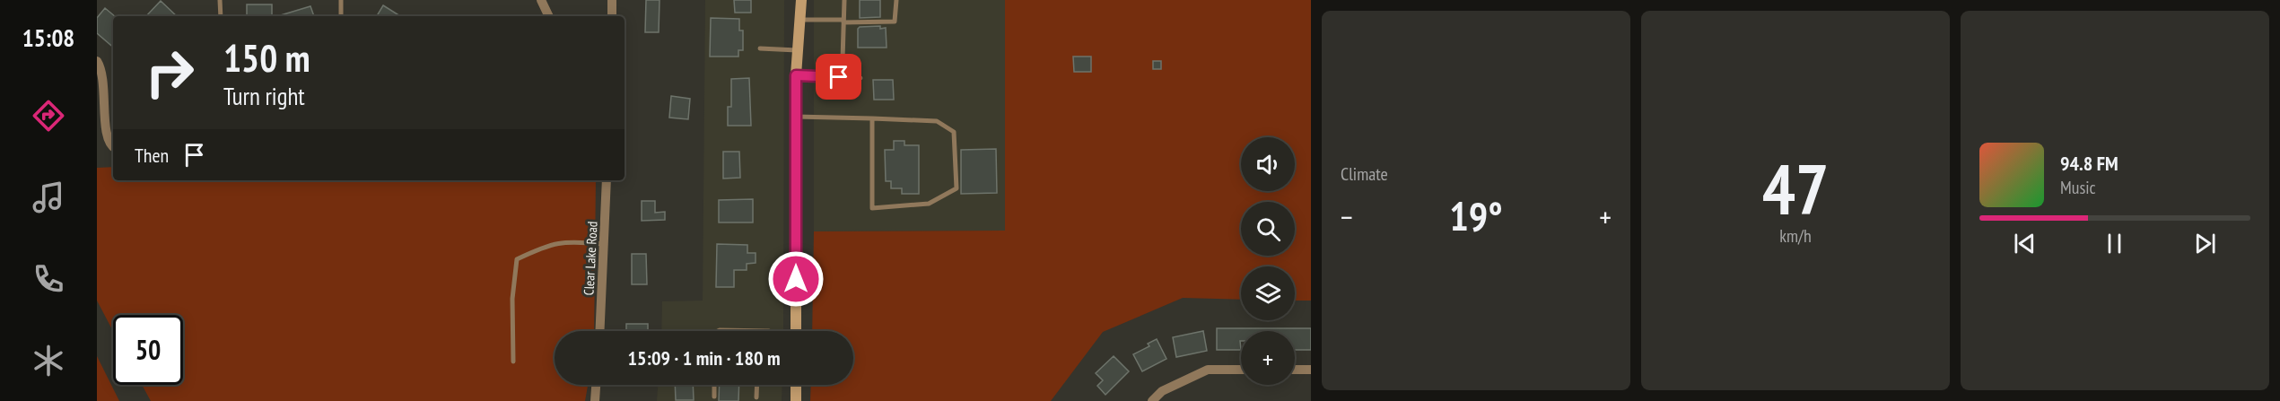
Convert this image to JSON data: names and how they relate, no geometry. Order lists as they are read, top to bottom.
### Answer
{
  "streets": {
    "street": ["Clear Lake Road"]
  },
  "page": {
    "tabs": "15:08",
    "tile": [
      "Climate",
      ["47", "km/h"]
    ],
    "turn": ["150 m", "Turn right"],
    "then": "Then",
    "map_buttons": "+",
    "song": ["94.8 FM", "Music"],
    "heat": ["−", "19°", "+"],
    "limit": "50",
    "trip": "15:09 · 1 min · 180 m"
  }
}
